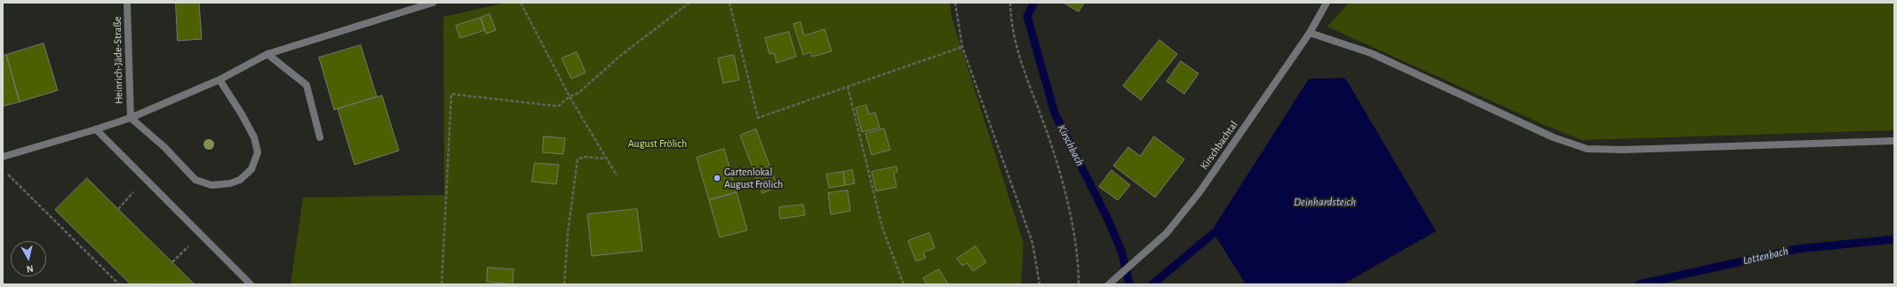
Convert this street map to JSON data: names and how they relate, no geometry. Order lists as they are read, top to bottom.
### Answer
{
  "streets": {
    "street": ["Heinrich-Jäde-Straße", "Kirschbachtal"]
  },
  "water": ["Kirschbach", "Deinhardsteich", "Lottenbach"],
  "parks": ["August Frölich"],
  "places": ["Gartenlokal August Frölich"],
  "north": "bottom"
}
